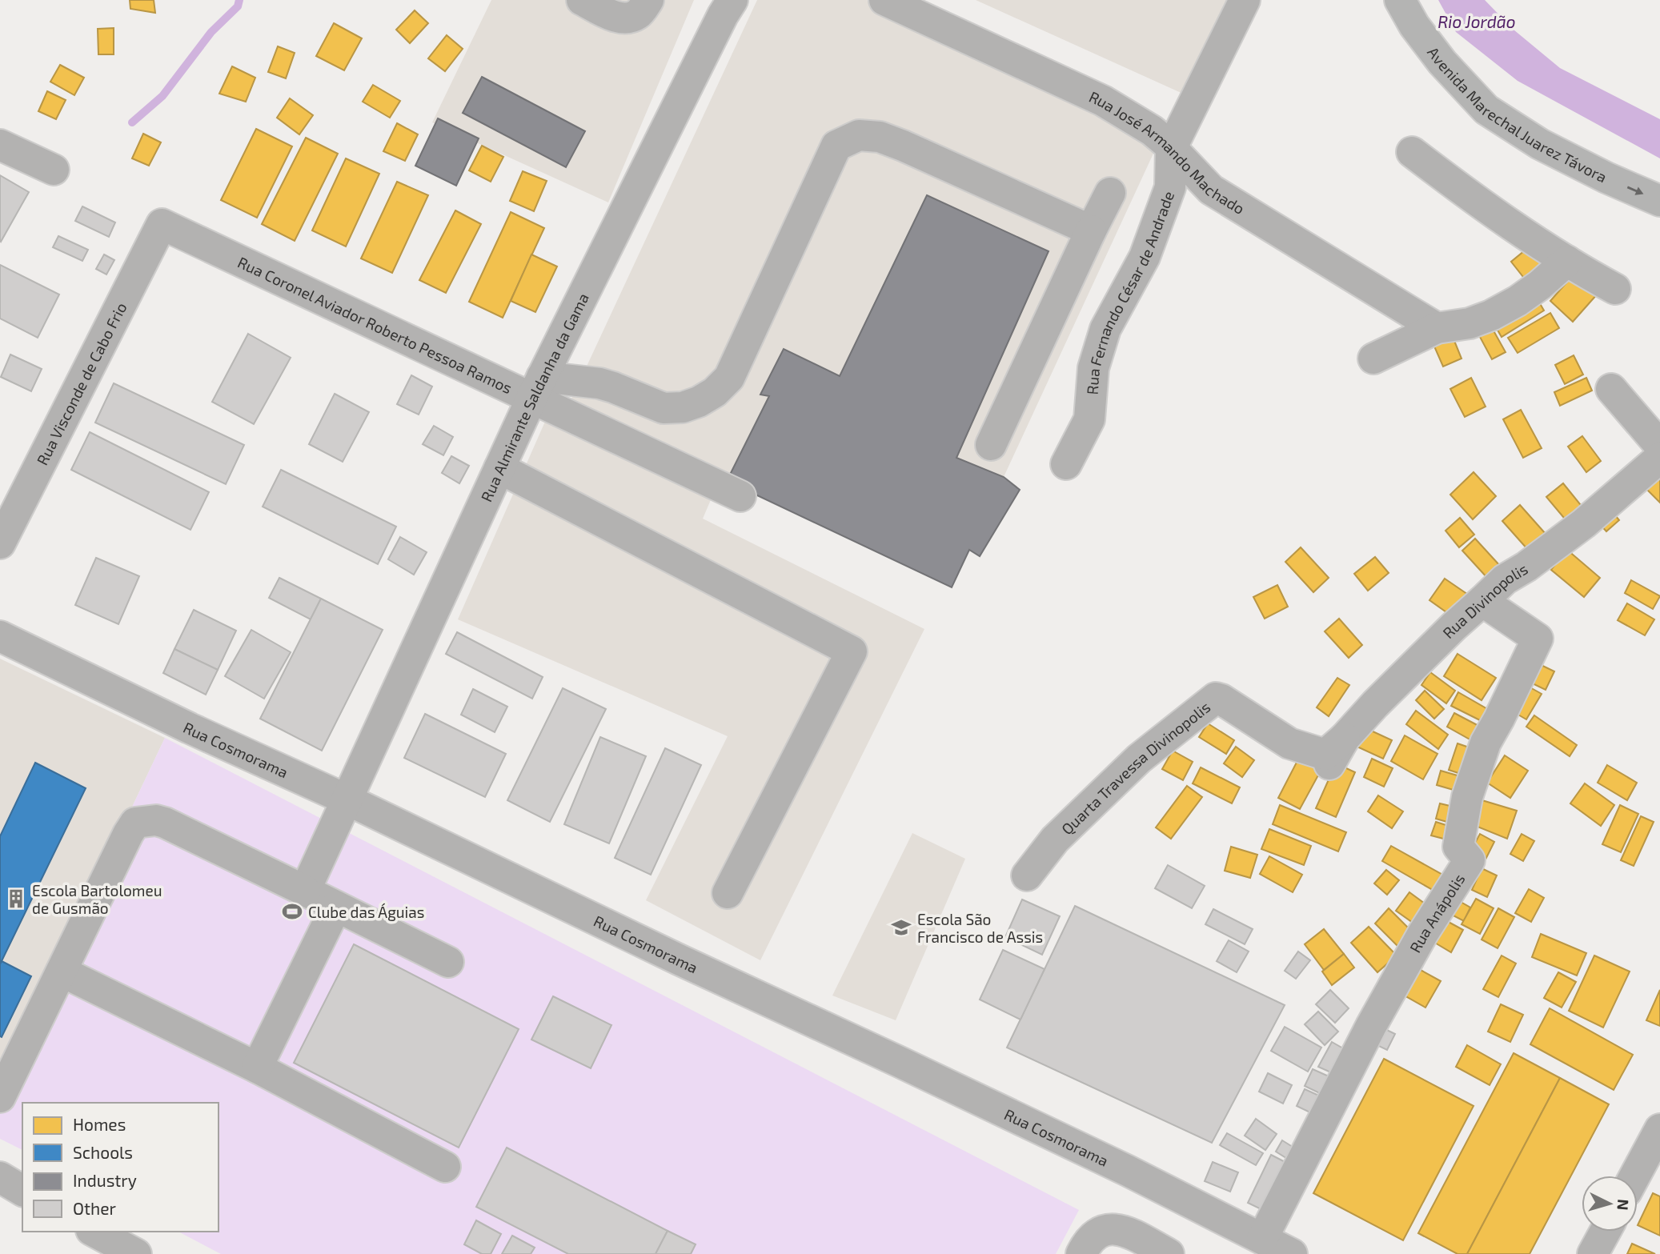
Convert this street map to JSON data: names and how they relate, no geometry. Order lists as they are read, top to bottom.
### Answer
{
  "streets": {
    "main road": ["Avenida Marechal Juarez Távora"],
    "street": [
      "Rua José Armando Machado",
      "Rua Fernando César de Andrade",
      "Rua Coronel Aviador Roberto Pessoa Ramos",
      "Rua Visconde de Cabo Frio",
      "Rua Almirante Saldanha da Gama",
      "Rua Divinopolis",
      "Rua Cosmorama",
      "Quarta Travessa Divinopolis",
      "Rua Anápolis"
    ]
  },
  "crossings": [
    ["Rua José Armando Machado", "Rua Fernando César de Andrade"],
    ["Rua Coronel Aviador Roberto Pessoa Ramos", "Rua Visconde de Cabo Frio"],
    ["Rua Coronel Aviador Roberto Pessoa Ramos", "Rua Almirante Saldanha da Gama"],
    ["Rua Almirante Saldanha da Gama", "Rua Cosmorama"],
    ["Rua Divinopolis", "Quarta Travessa Divinopolis"],
    ["Rua Divinopolis", "Rua Anápolis"],
    ["Rua Cosmorama", "Rua Anápolis"]
  ],
  "one_way": ["Avenida Marechal Juarez Távora"],
  "water": ["Rio Jordão"],
  "places": {
    "building": ["Escola Bartolomeu de Gusmão"],
    "sports": ["Clube das Águias"],
    "school or university": ["Escola São Francisco de Assis"]
  },
  "legend": [
    "Homes",
    "Schools",
    "Industry",
    "Other"
  ],
  "north": "right"
}
